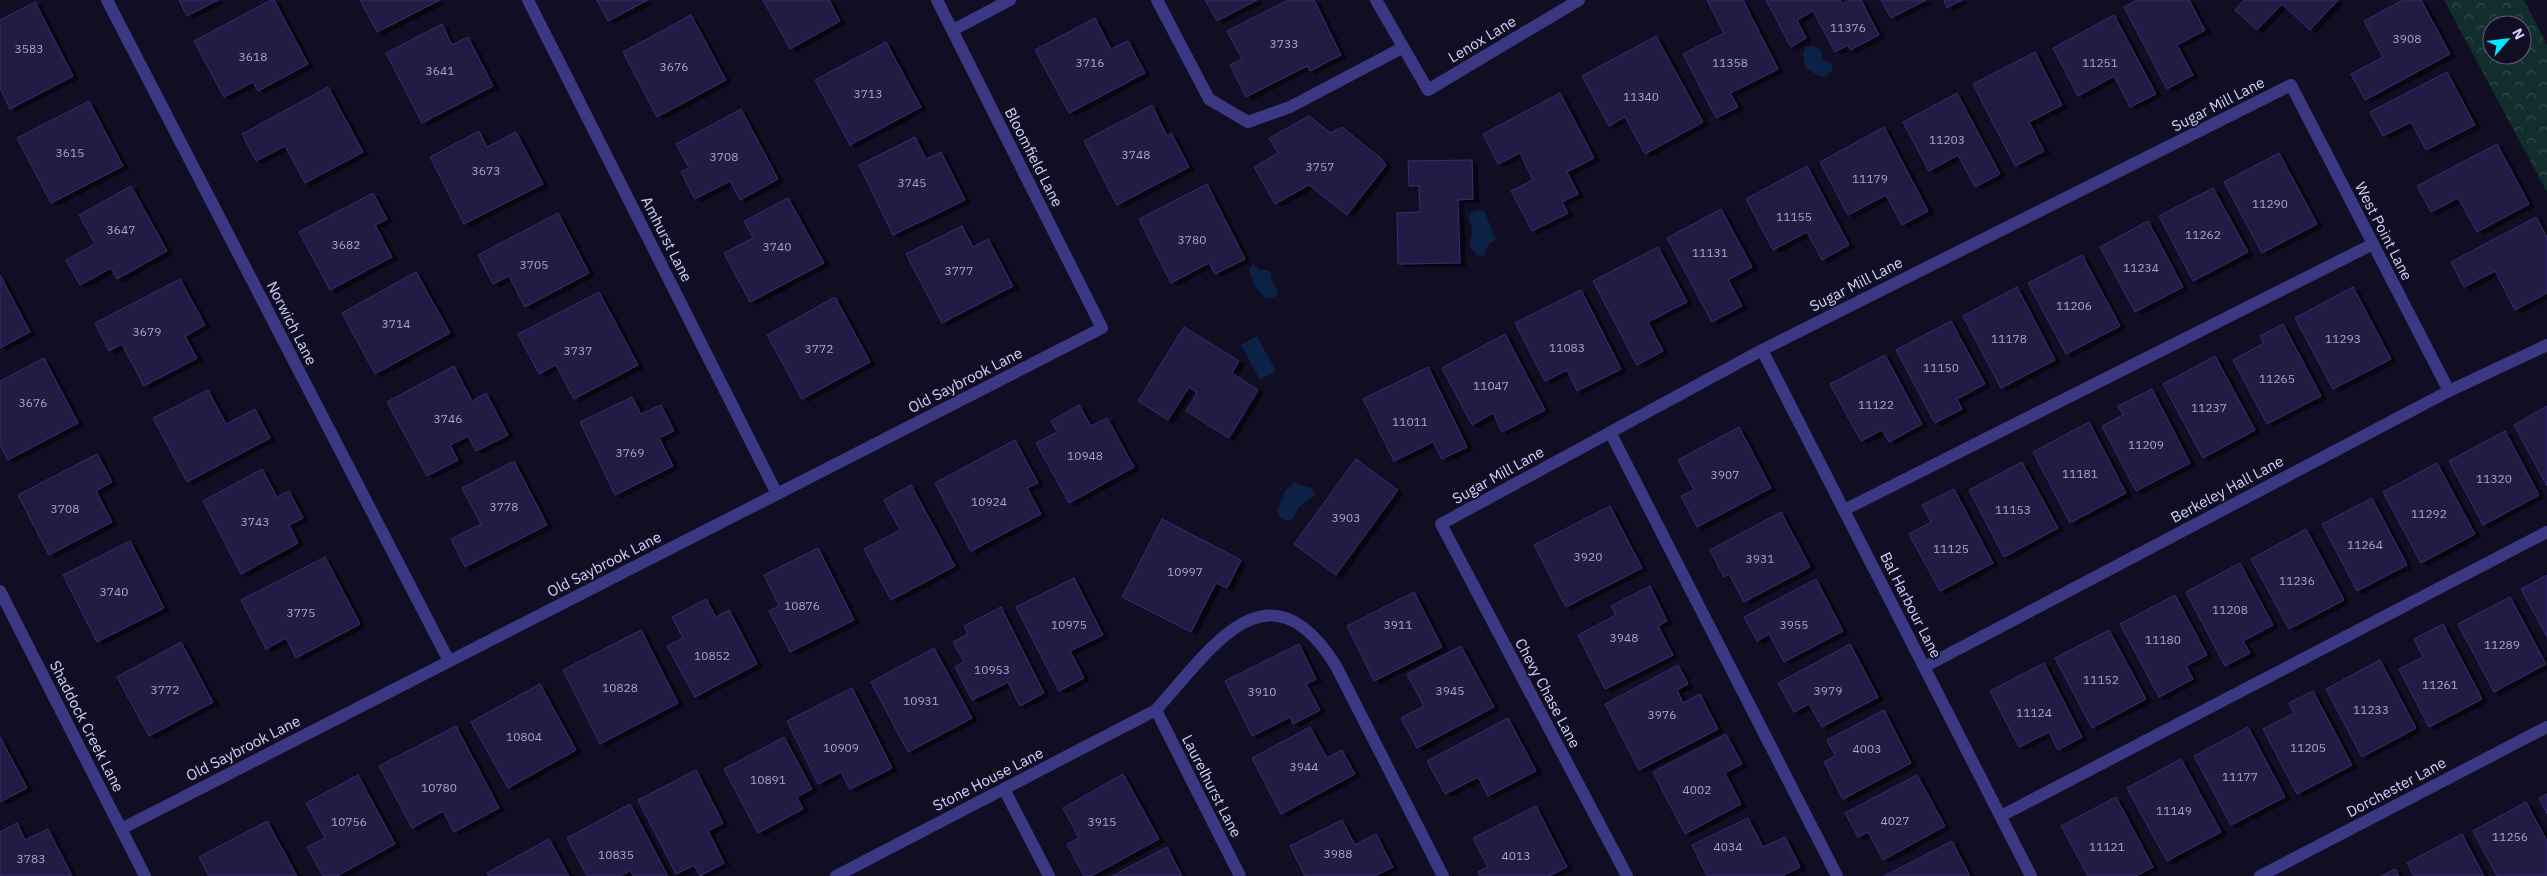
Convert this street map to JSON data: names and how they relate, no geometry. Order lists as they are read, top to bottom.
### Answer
{
  "streets": {
    "street": [
      "Lenox Lane",
      "Sugar Mill Lane",
      "Bloomfield Lane",
      "West Point Lane",
      "Amhurst Lane",
      "Norwich Lane",
      "Old Saybrook Lane",
      "Berkeley Hall Lane",
      "Bal Harbour Lane",
      "Chevy Chase Lane",
      "Shaddock Creek Lane",
      "Stone House Lane",
      "Laurelhurst Lane",
      "Dorchester Lane"
    ]
  },
  "crossings": [
    ["Sugar Mill Lane", "West Point Lane"],
    ["Sugar Mill Lane", "Bal Harbour Lane"],
    ["Sugar Mill Lane", "Chevy Chase Lane"],
    ["Bloomfield Lane", "Old Saybrook Lane"],
    ["West Point Lane", "Berkeley Hall Lane"],
    ["Amhurst Lane", "Old Saybrook Lane"],
    ["Norwich Lane", "Old Saybrook Lane"],
    ["Old Saybrook Lane", "Shaddock Creek Lane"],
    ["Berkeley Hall Lane", "Bal Harbour Lane"],
    ["Stone House Lane", "Laurelhurst Lane"]
  ],
  "house_numbers": [
    "11376",
    "3908",
    "3733",
    "3583",
    "3618",
    "3716",
    "11358",
    "11251",
    "3676",
    "3641",
    "3713",
    "11340",
    "11203",
    "3615",
    "3748",
    "3708",
    "3757",
    "3673",
    "11179",
    "3745",
    "11290",
    "11155",
    "3647",
    "11262",
    "3780",
    "3682",
    "3740",
    "11131",
    "3705",
    "11234",
    "3777",
    "11206",
    "3714",
    "3679",
    "11178",
    "11293",
    "11083",
    "3772",
    "3737",
    "11150",
    "11265",
    "11047",
    "3676",
    "11122",
    "11237",
    "3746",
    "11011",
    "11209",
    "3769",
    "10948",
    "11181",
    "3907",
    "11320",
    "10924",
    "3778",
    "3708",
    "11153",
    "11292",
    "3903",
    "3743",
    "11264",
    "11125",
    "3920",
    "3931",
    "10997",
    "11236",
    "3740",
    "10876",
    "11208",
    "3775",
    "10975",
    "3911",
    "3955",
    "3948",
    "11180",
    "11289",
    "10852",
    "10953",
    "11152",
    "11261",
    "10828",
    "3772",
    "3945",
    "3979",
    "3910",
    "10931",
    "11233",
    "11124",
    "3976",
    "10804",
    "10909",
    "11205",
    "4003",
    "3944",
    "11177",
    "10891",
    "10780",
    "4002",
    "11149",
    "4027",
    "10756",
    "3915",
    "11256",
    "4034",
    "11121",
    "3988",
    "10835",
    "4013",
    "3783"
  ],
  "north": "top right"
}
